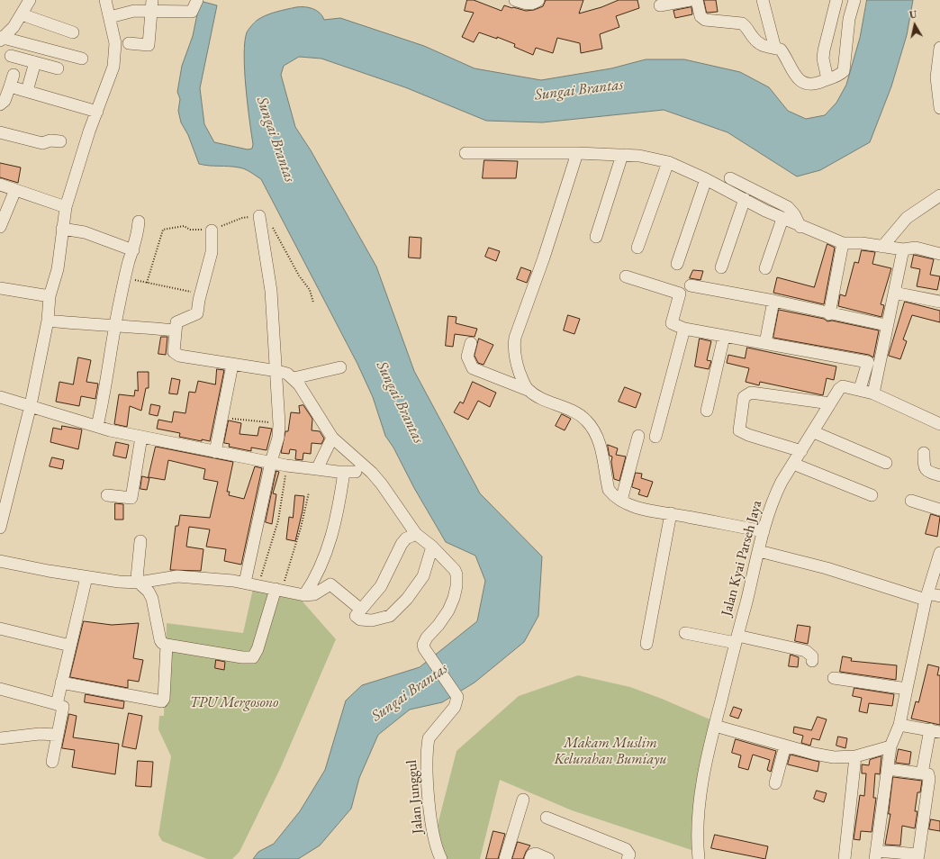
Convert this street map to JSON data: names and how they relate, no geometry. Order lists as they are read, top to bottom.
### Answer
{
  "streets": {
    "street": ["Jalan Kyai Parseh Jaya", "Jalan Junggul"]
  },
  "water": ["Sungai Brantas"],
  "parks": ["TPU Mergosono", "Makam Muslim Kelurahan Bumiayu"],
  "north": "top"
}
